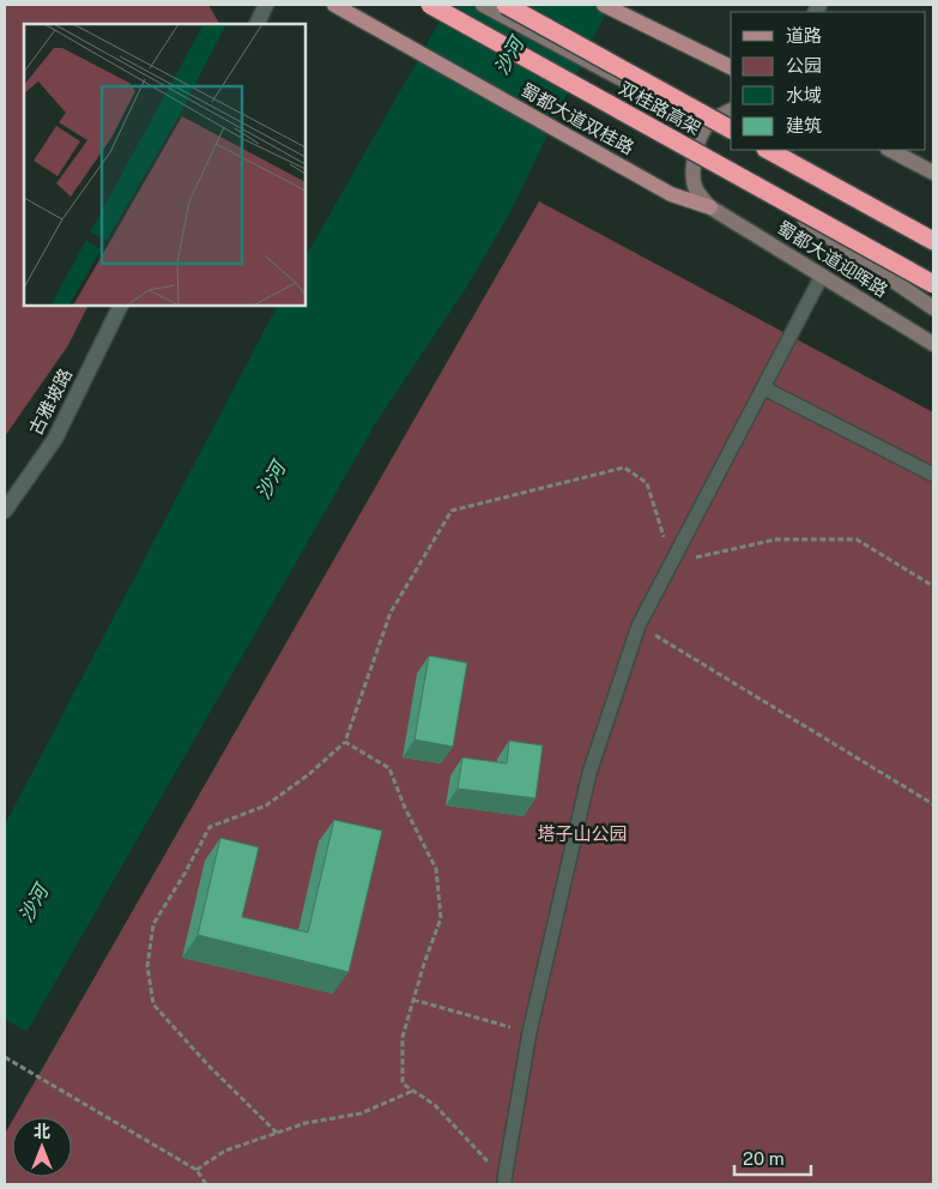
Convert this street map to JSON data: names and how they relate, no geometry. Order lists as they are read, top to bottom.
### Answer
{
  "streets": {
    "highway": ["双桂路高架"],
    "main road": ["蜀都大道双桂路"],
    "street": ["蜀都大道迎晖路", "古雅坡路"]
  },
  "crossings": [
    ["蜀都大道双桂路", "蜀都大道迎晖路"]
  ],
  "water": ["沙河"],
  "parks": ["塔子山公园"],
  "legend": [
    "道路",
    "公园",
    "水域",
    "建筑"
  ],
  "scale_bar": "20 m",
  "north": "top"
}
